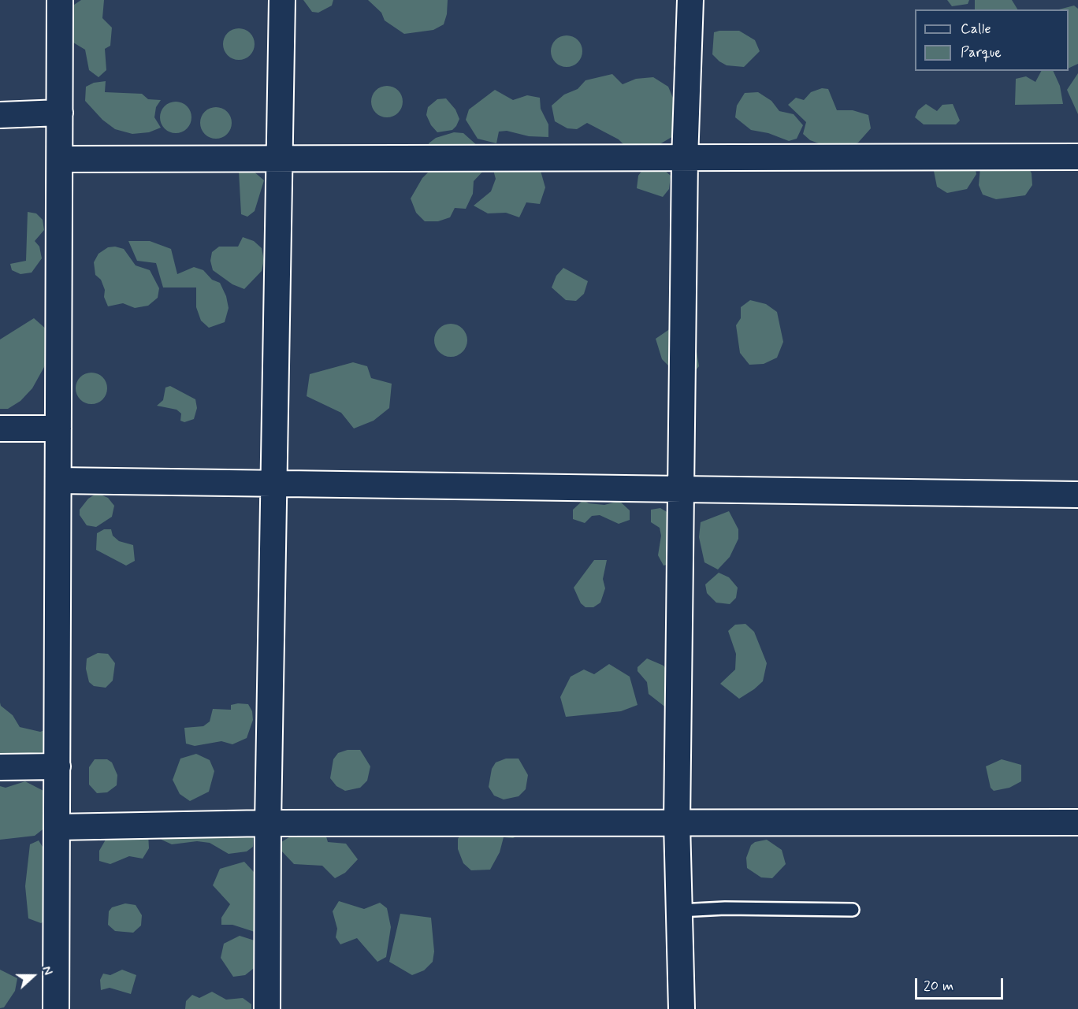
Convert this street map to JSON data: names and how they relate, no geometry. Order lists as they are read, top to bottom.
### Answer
{
  "legend": ["Calle", "Parque"],
  "scale_bar": "20 m",
  "north": "right"
}
